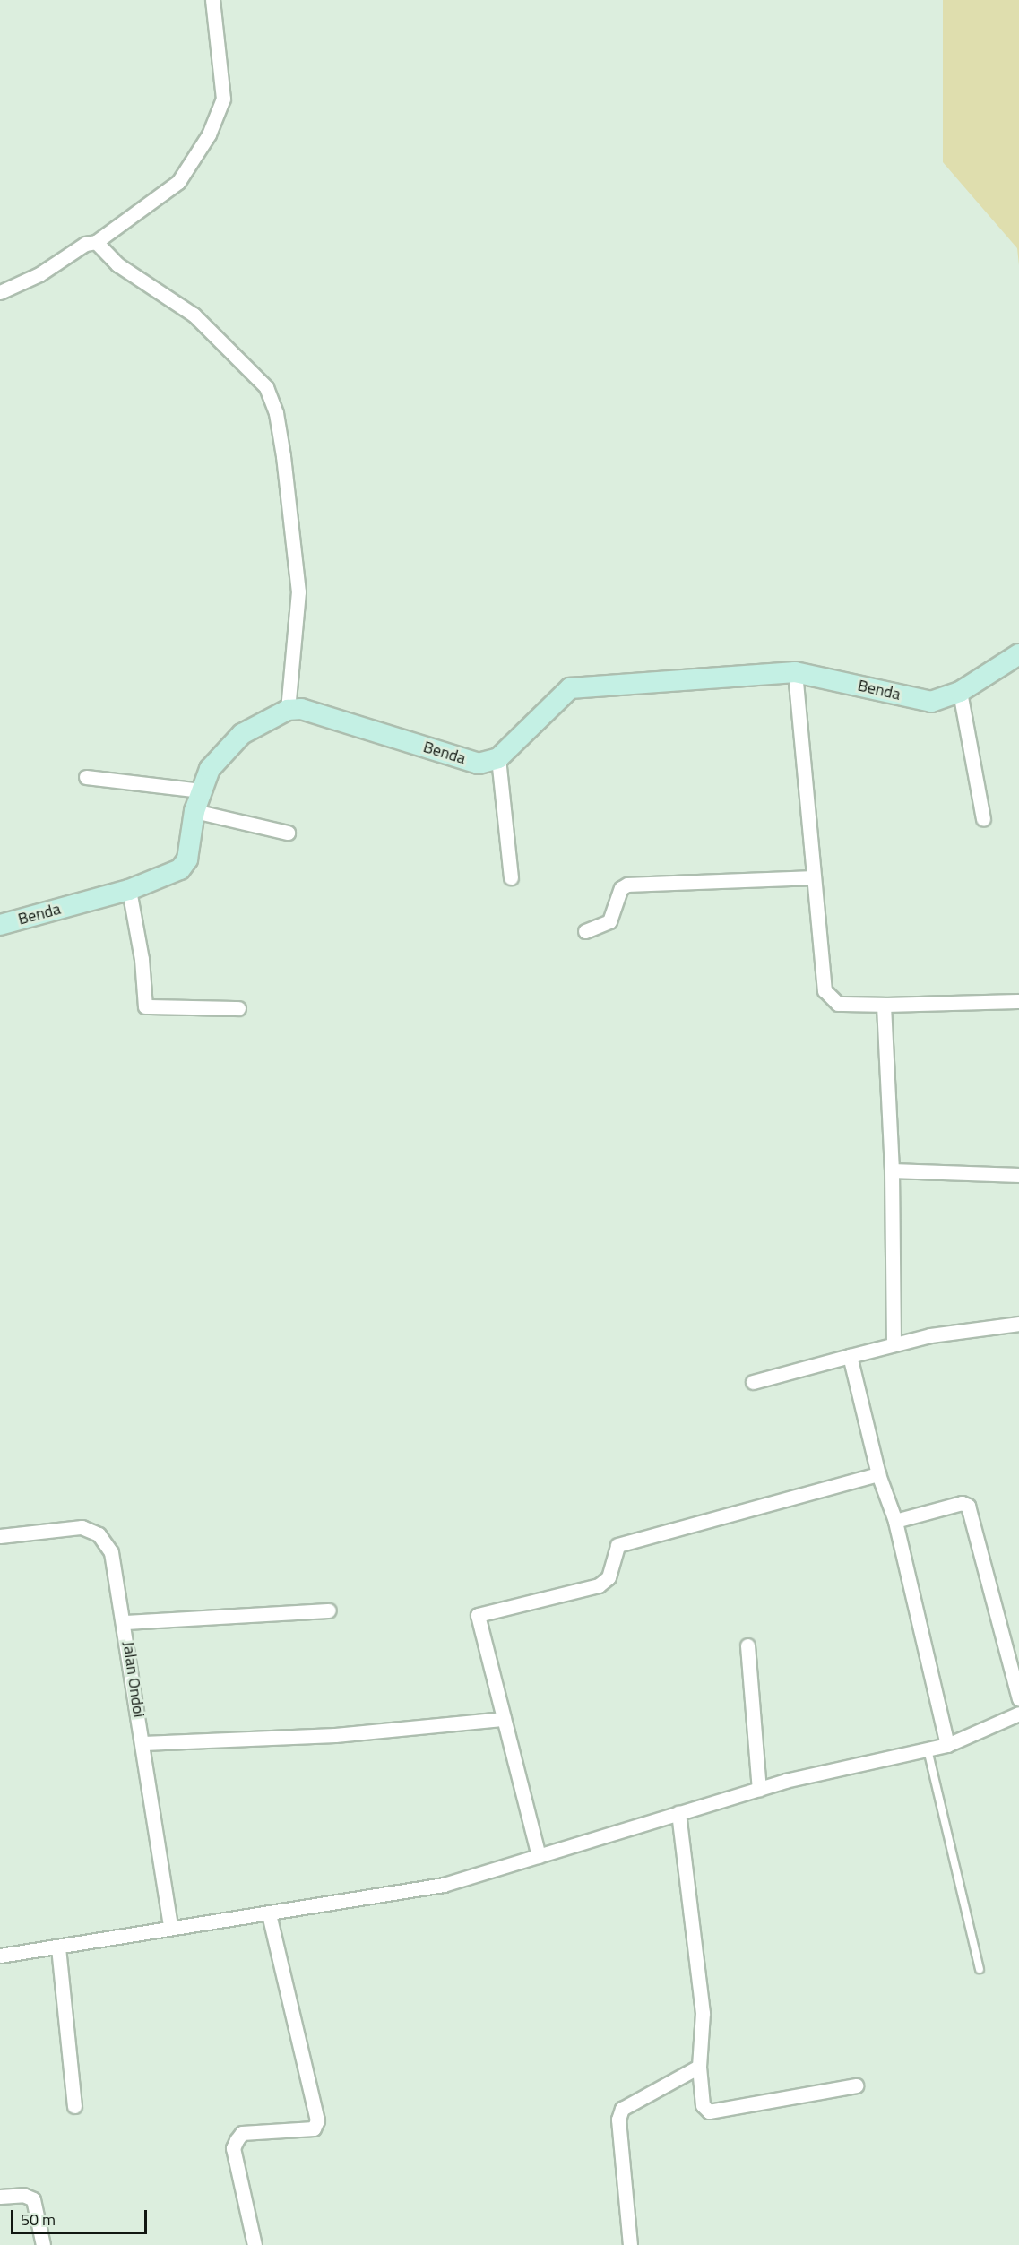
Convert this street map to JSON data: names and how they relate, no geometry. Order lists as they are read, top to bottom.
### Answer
{
  "streets": {
    "street": ["Benda", "Jalan Ondoi"]
  },
  "scale_bar": "50 m"
}
